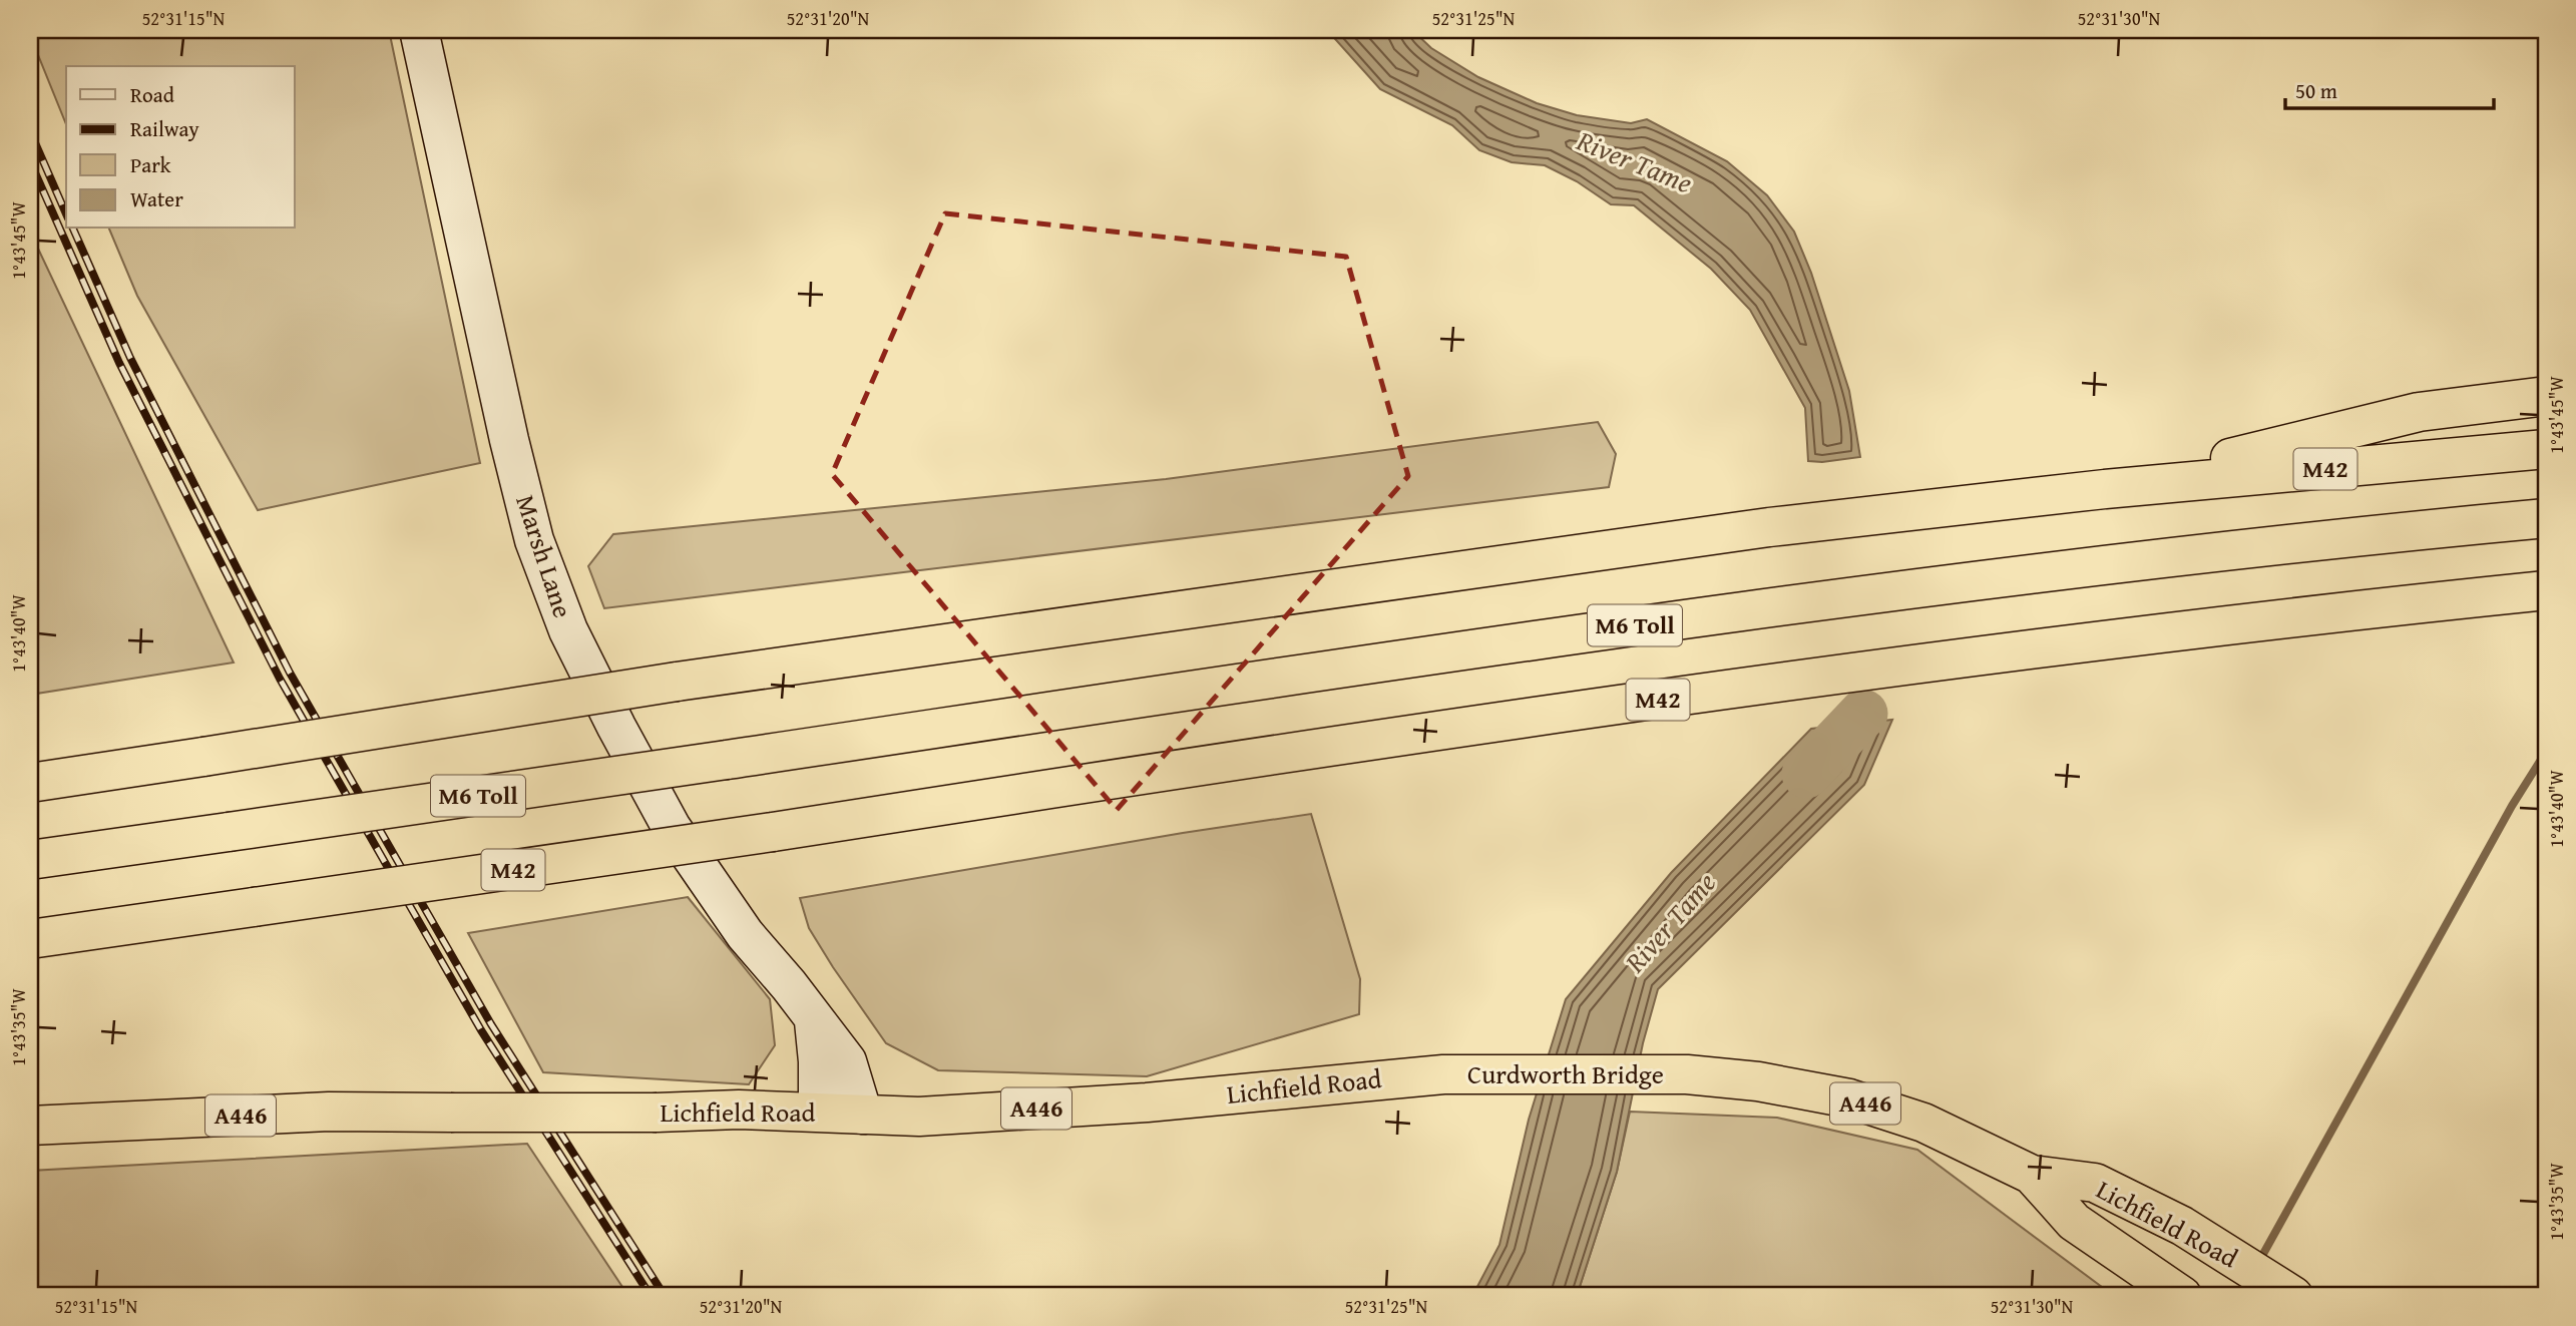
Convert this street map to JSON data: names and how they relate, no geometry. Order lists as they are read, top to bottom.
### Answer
{
  "streets": {
    "highway": [
      "M42",
      "M6 Toll",
      "Curdworth Bridge",
      "Lichfield Road",
      "A446"
    ],
    "main road": ["Marsh Lane"]
  },
  "crossings": [
    ["Marsh Lane", "Lichfield Road"],
    ["Curdworth Bridge", "Lichfield Road"]
  ],
  "water": ["River Tame"],
  "legend": [
    "Road",
    "Railway",
    "Park",
    "Water"
  ],
  "scale_bar": "50 m",
  "coordinates": [
    "52°31'15\"N",
    "52°31'20\"N",
    "52°31'25\"N",
    "52°31'30\"N",
    "1°43'45\"W",
    "1°43'40\"W",
    "1°43'35\"W"
  ]
}
